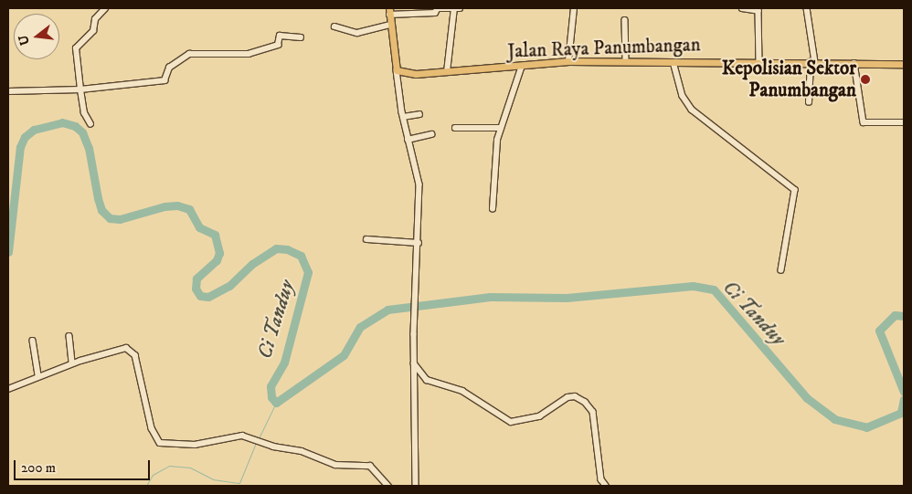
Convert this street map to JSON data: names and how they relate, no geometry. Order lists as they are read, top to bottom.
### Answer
{
  "streets": {
    "main road": ["Jalan Raya Panumbangan"]
  },
  "water": ["Ci Tanduy"],
  "places": ["Kepolisian Sektor Panumbangan"],
  "scale_bar": "200 m",
  "north": "left"
}
